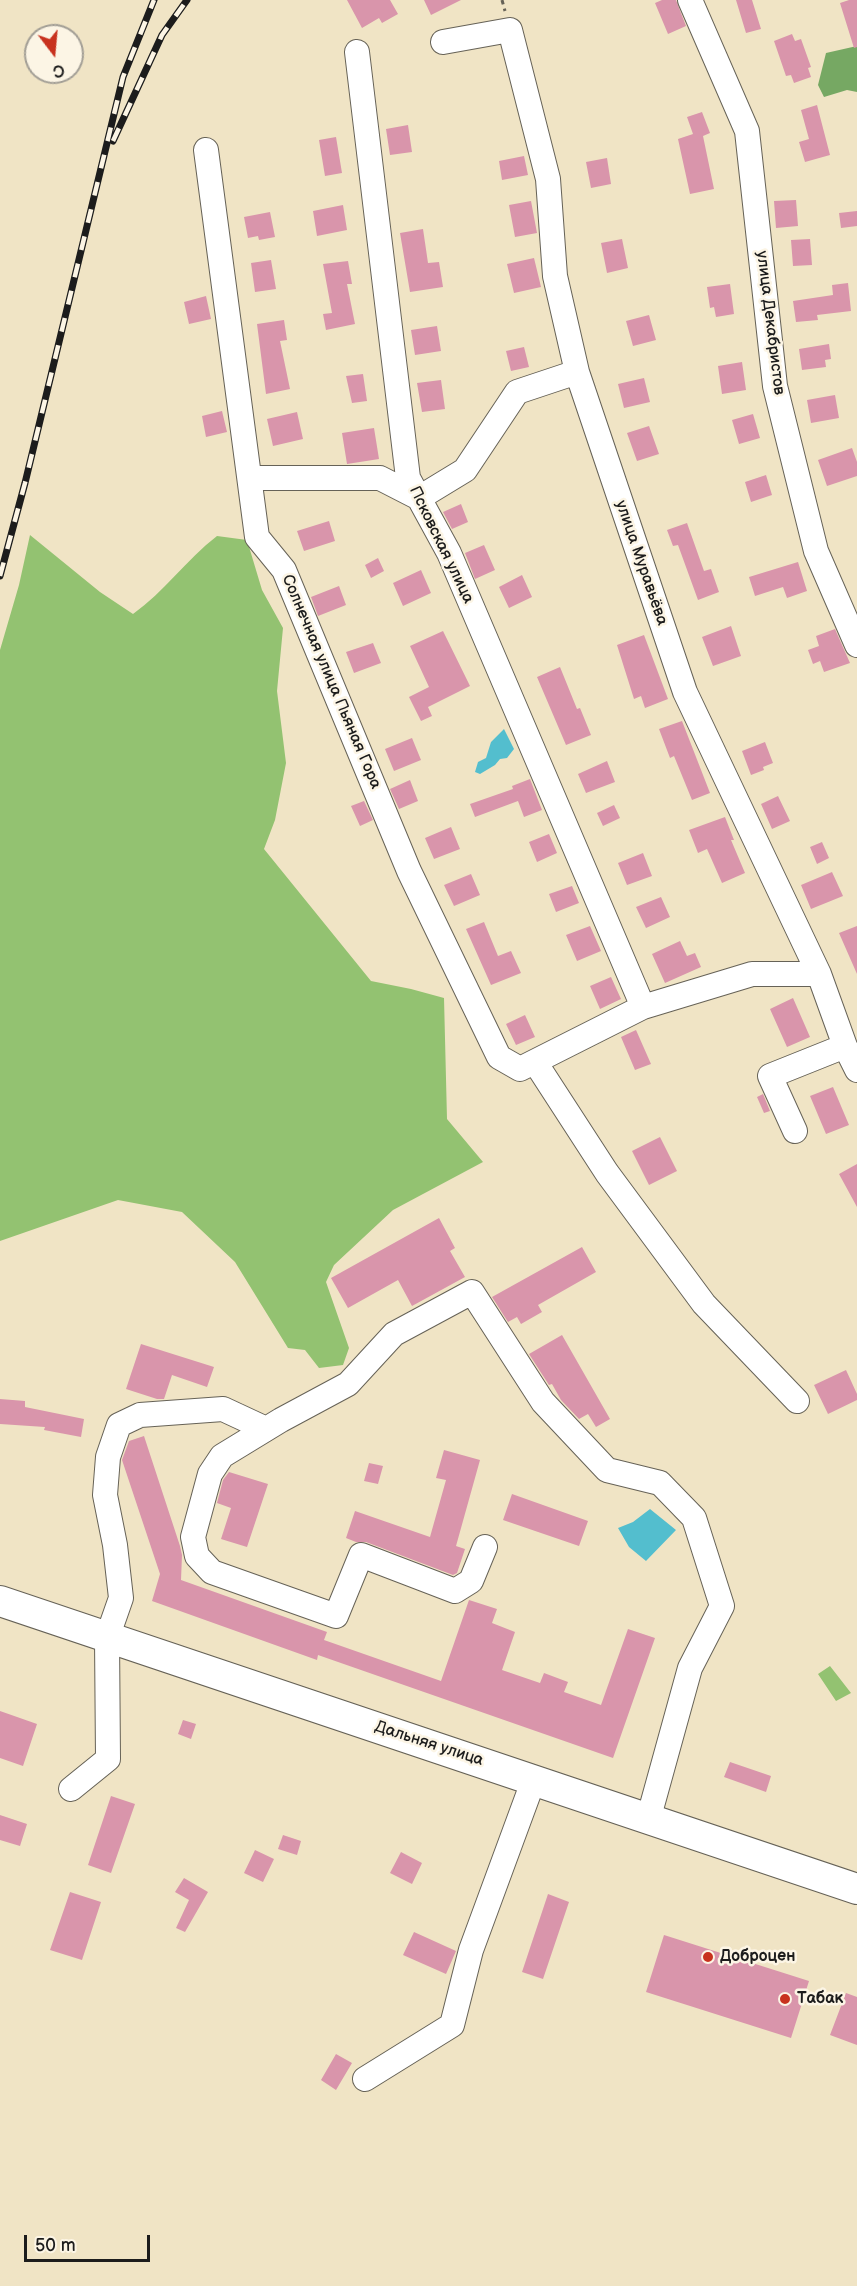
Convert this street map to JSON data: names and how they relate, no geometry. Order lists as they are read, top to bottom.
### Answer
{
  "streets": {
    "main road": ["Дальняя улица"],
    "street": [
      "улица Декабристов",
      "Псковская улица",
      "улица Муравьёва",
      "Солнечная улица Пьяная Гора"
    ]
  },
  "places": ["Доброцен", "Табак"],
  "scale_bar": "50 m",
  "north": "bottom"
}
